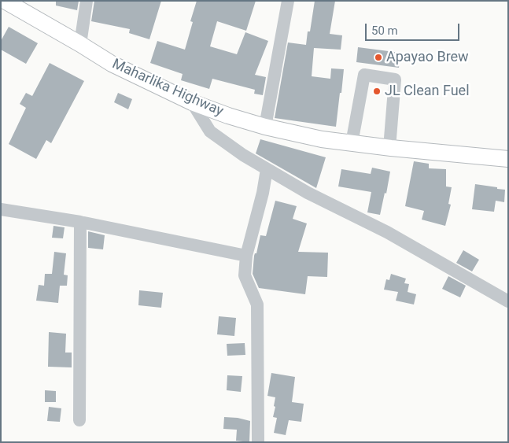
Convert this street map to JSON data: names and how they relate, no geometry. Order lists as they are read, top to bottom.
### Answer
{
  "streets": {
    "main road": ["Maharlika Highway"]
  },
  "places": ["Apayao Brew", "JL Clean Fuel"],
  "scale_bar": "50 m"
}
